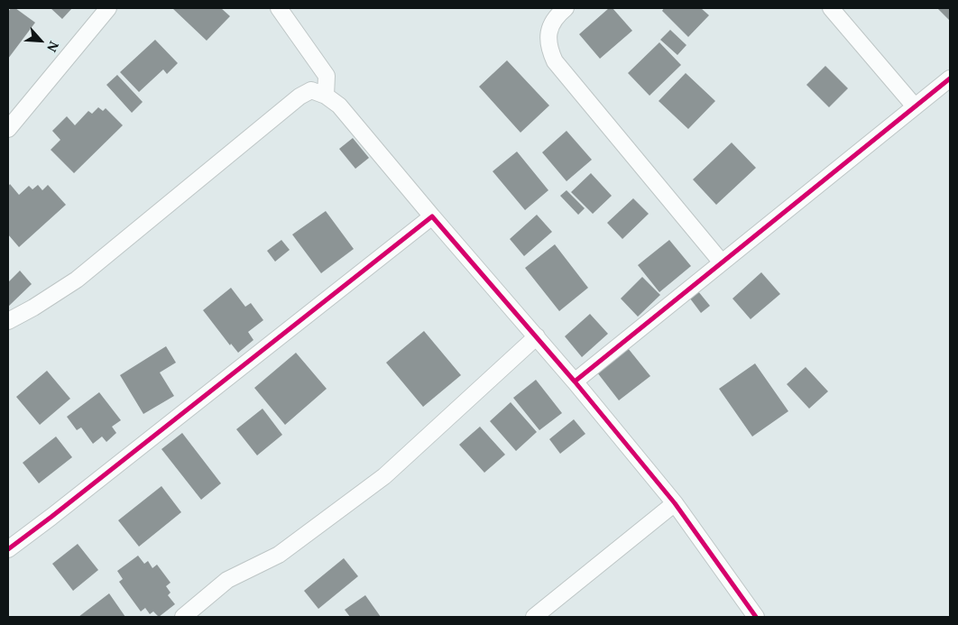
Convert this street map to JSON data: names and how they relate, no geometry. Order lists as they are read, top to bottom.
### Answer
{
  "north": "bottom right"
}
